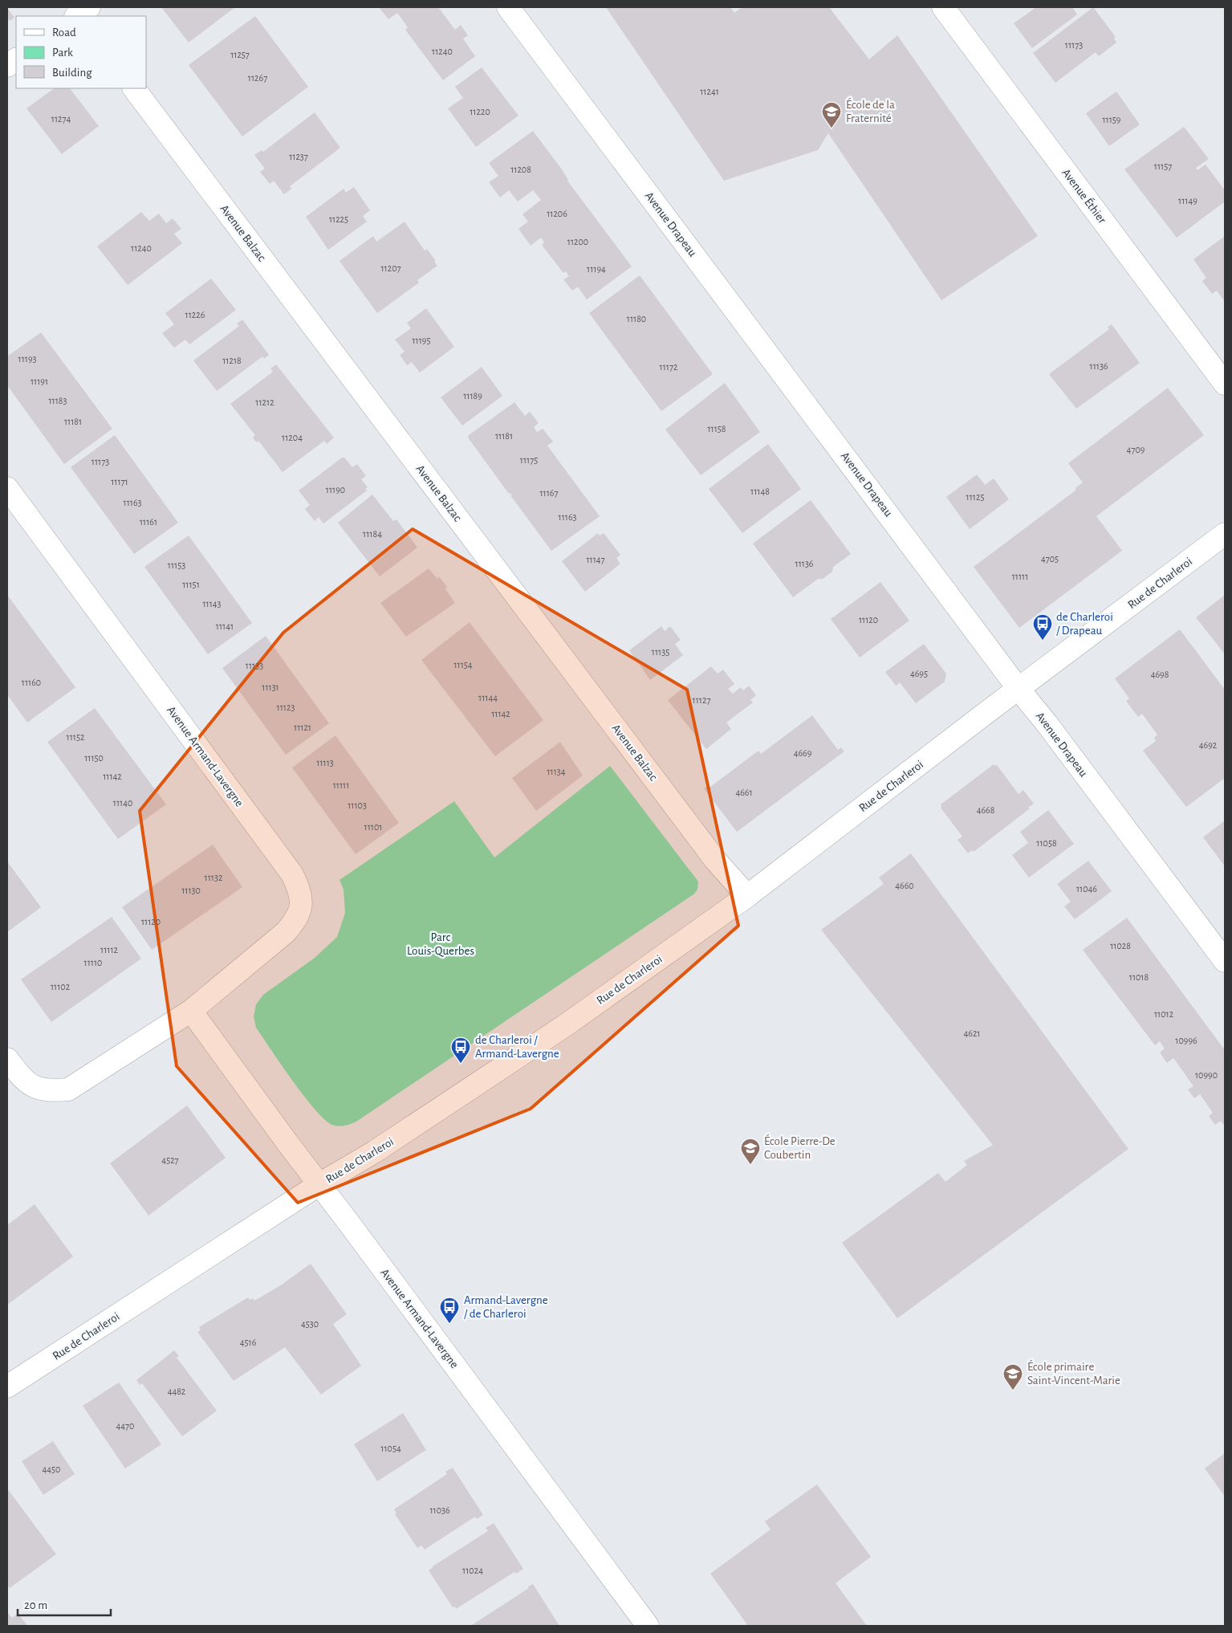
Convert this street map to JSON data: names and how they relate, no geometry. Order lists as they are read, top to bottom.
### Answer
{
  "streets": {
    "street": [
      "Avenue Éthier",
      "Avenue Drapeau",
      "Avenue Balzac",
      "Rue de Charleroi",
      "Avenue Armand-Lavergne"
    ]
  },
  "crossings": [
    ["Avenue Drapeau", "Rue de Charleroi"],
    ["Avenue Balzac", "Rue de Charleroi"],
    ["Rue de Charleroi", "Avenue Armand-Lavergne"]
  ],
  "parks": ["Parc Louis-Querbes"],
  "places": {
    "school or university": ["École de la Fraternité", "École Pierre-De Coubertin", "École primaire Saint-Vincent-Marie"],
    "bus stop": ["de Charleroi / Drapeau", "de Charleroi / Armand-Lavergne", "Armand-Lavergne / de Charleroi"]
  },
  "house_numbers": [
    "11173",
    "11240",
    "11257",
    "11267",
    "11241",
    "11220",
    "11274",
    "11159",
    "11237",
    "11157",
    "11208",
    "11149",
    "11206",
    "11225",
    "11200",
    "11240",
    "11207",
    "11194",
    "11226",
    "11180",
    "11195",
    "11193",
    "11218",
    "11136",
    "11172",
    "11191",
    "11189",
    "11183",
    "11212",
    "11181",
    "11158",
    "11181",
    "11204",
    "4709",
    "11175",
    "11173",
    "11171",
    "11190",
    "11148",
    "11167",
    "11125",
    "11163",
    "11163",
    "11161",
    "11184",
    "4705",
    "11147",
    "11136",
    "11153",
    "11111",
    "11151",
    "11143",
    "11120",
    "11141",
    "11135",
    "11154",
    "11133",
    "4695",
    "4698",
    "11160",
    "11131",
    "11144",
    "11127",
    "11123",
    "11142",
    "11121",
    "11152",
    "4692",
    "4669",
    "11150",
    "11113",
    "11134",
    "11142",
    "11111",
    "4661",
    "11140",
    "11103",
    "4668",
    "11101",
    "11058",
    "11132",
    "4660",
    "11046",
    "11130",
    "11120",
    "11028",
    "11112",
    "11110",
    "11018",
    "11102",
    "11012",
    "4621",
    "10996",
    "10990",
    "4527",
    "4530",
    "4516",
    "4482",
    "4470",
    "11054",
    "4450",
    "11036",
    "11024"
  ],
  "legend": ["Road", "Park", "Building"],
  "scale_bar": "20 m"
}
